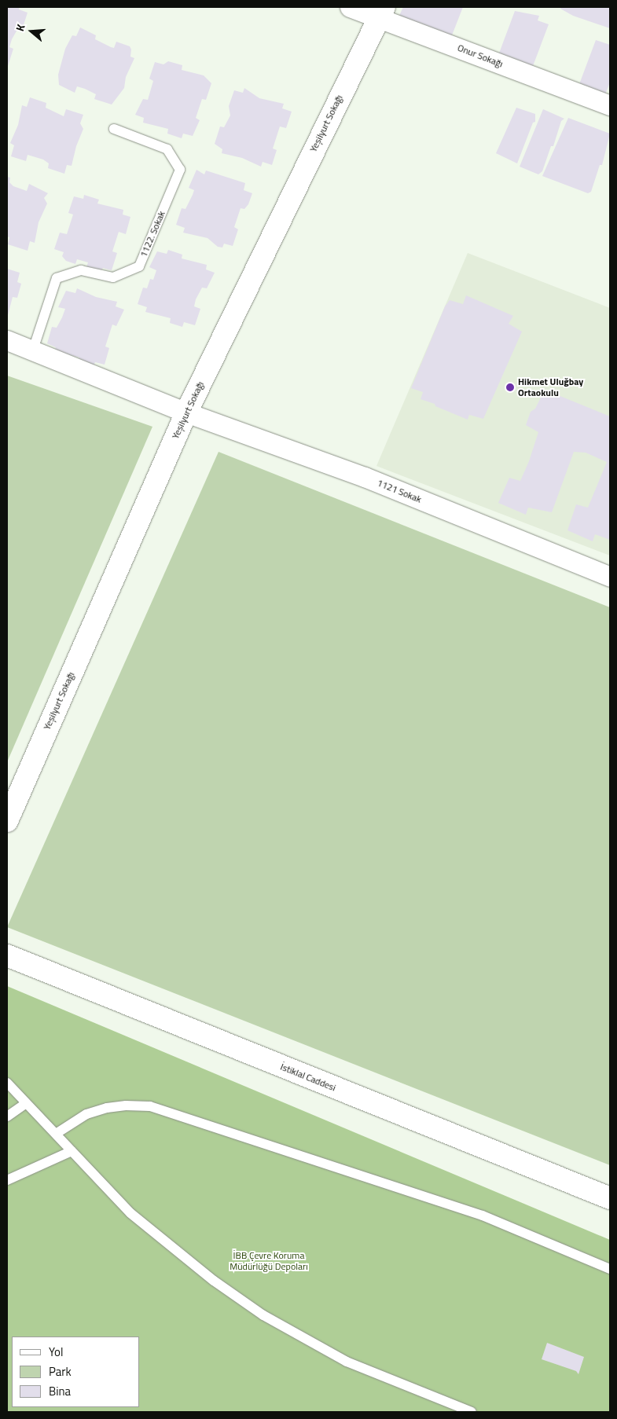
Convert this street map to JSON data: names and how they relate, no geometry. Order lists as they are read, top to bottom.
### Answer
{
  "streets": {
    "main road": ["Yeşilyurt Sokağı", "İstiklal Caddesi"],
    "street": ["Onur Sokağı", "1121 Sokak"],
    "lane": ["1122. Sokak"]
  },
  "crossings": [
    ["Onur Sokağı", "Yeşilyurt Sokağı"],
    ["Yeşilyurt Sokağı", "1121 Sokak"],
    ["1122. Sokak", "1121 Sokak"]
  ],
  "parks": ["İBB Çevre Koruma Müdürlüğü Depoları"],
  "places": ["Hikmet Uluğbay Ortaokulu"],
  "legend": ["Yol", "Park", "Bina"],
  "north": "left"
}
